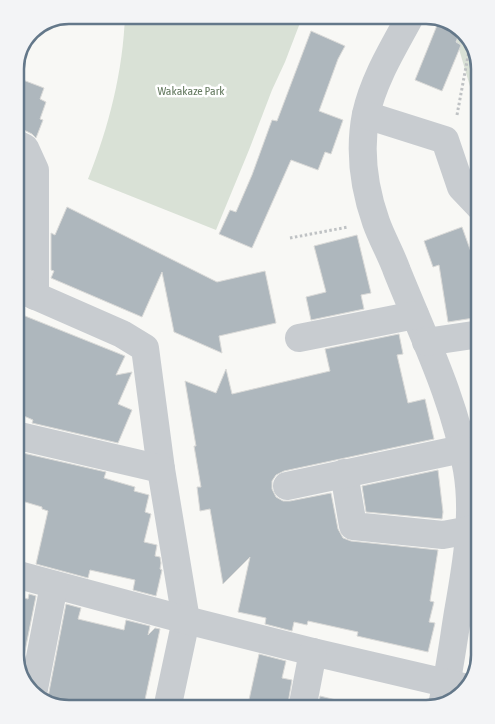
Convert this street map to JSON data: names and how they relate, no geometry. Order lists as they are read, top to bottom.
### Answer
{
  "parks": ["Wakakaze Park"]
}
